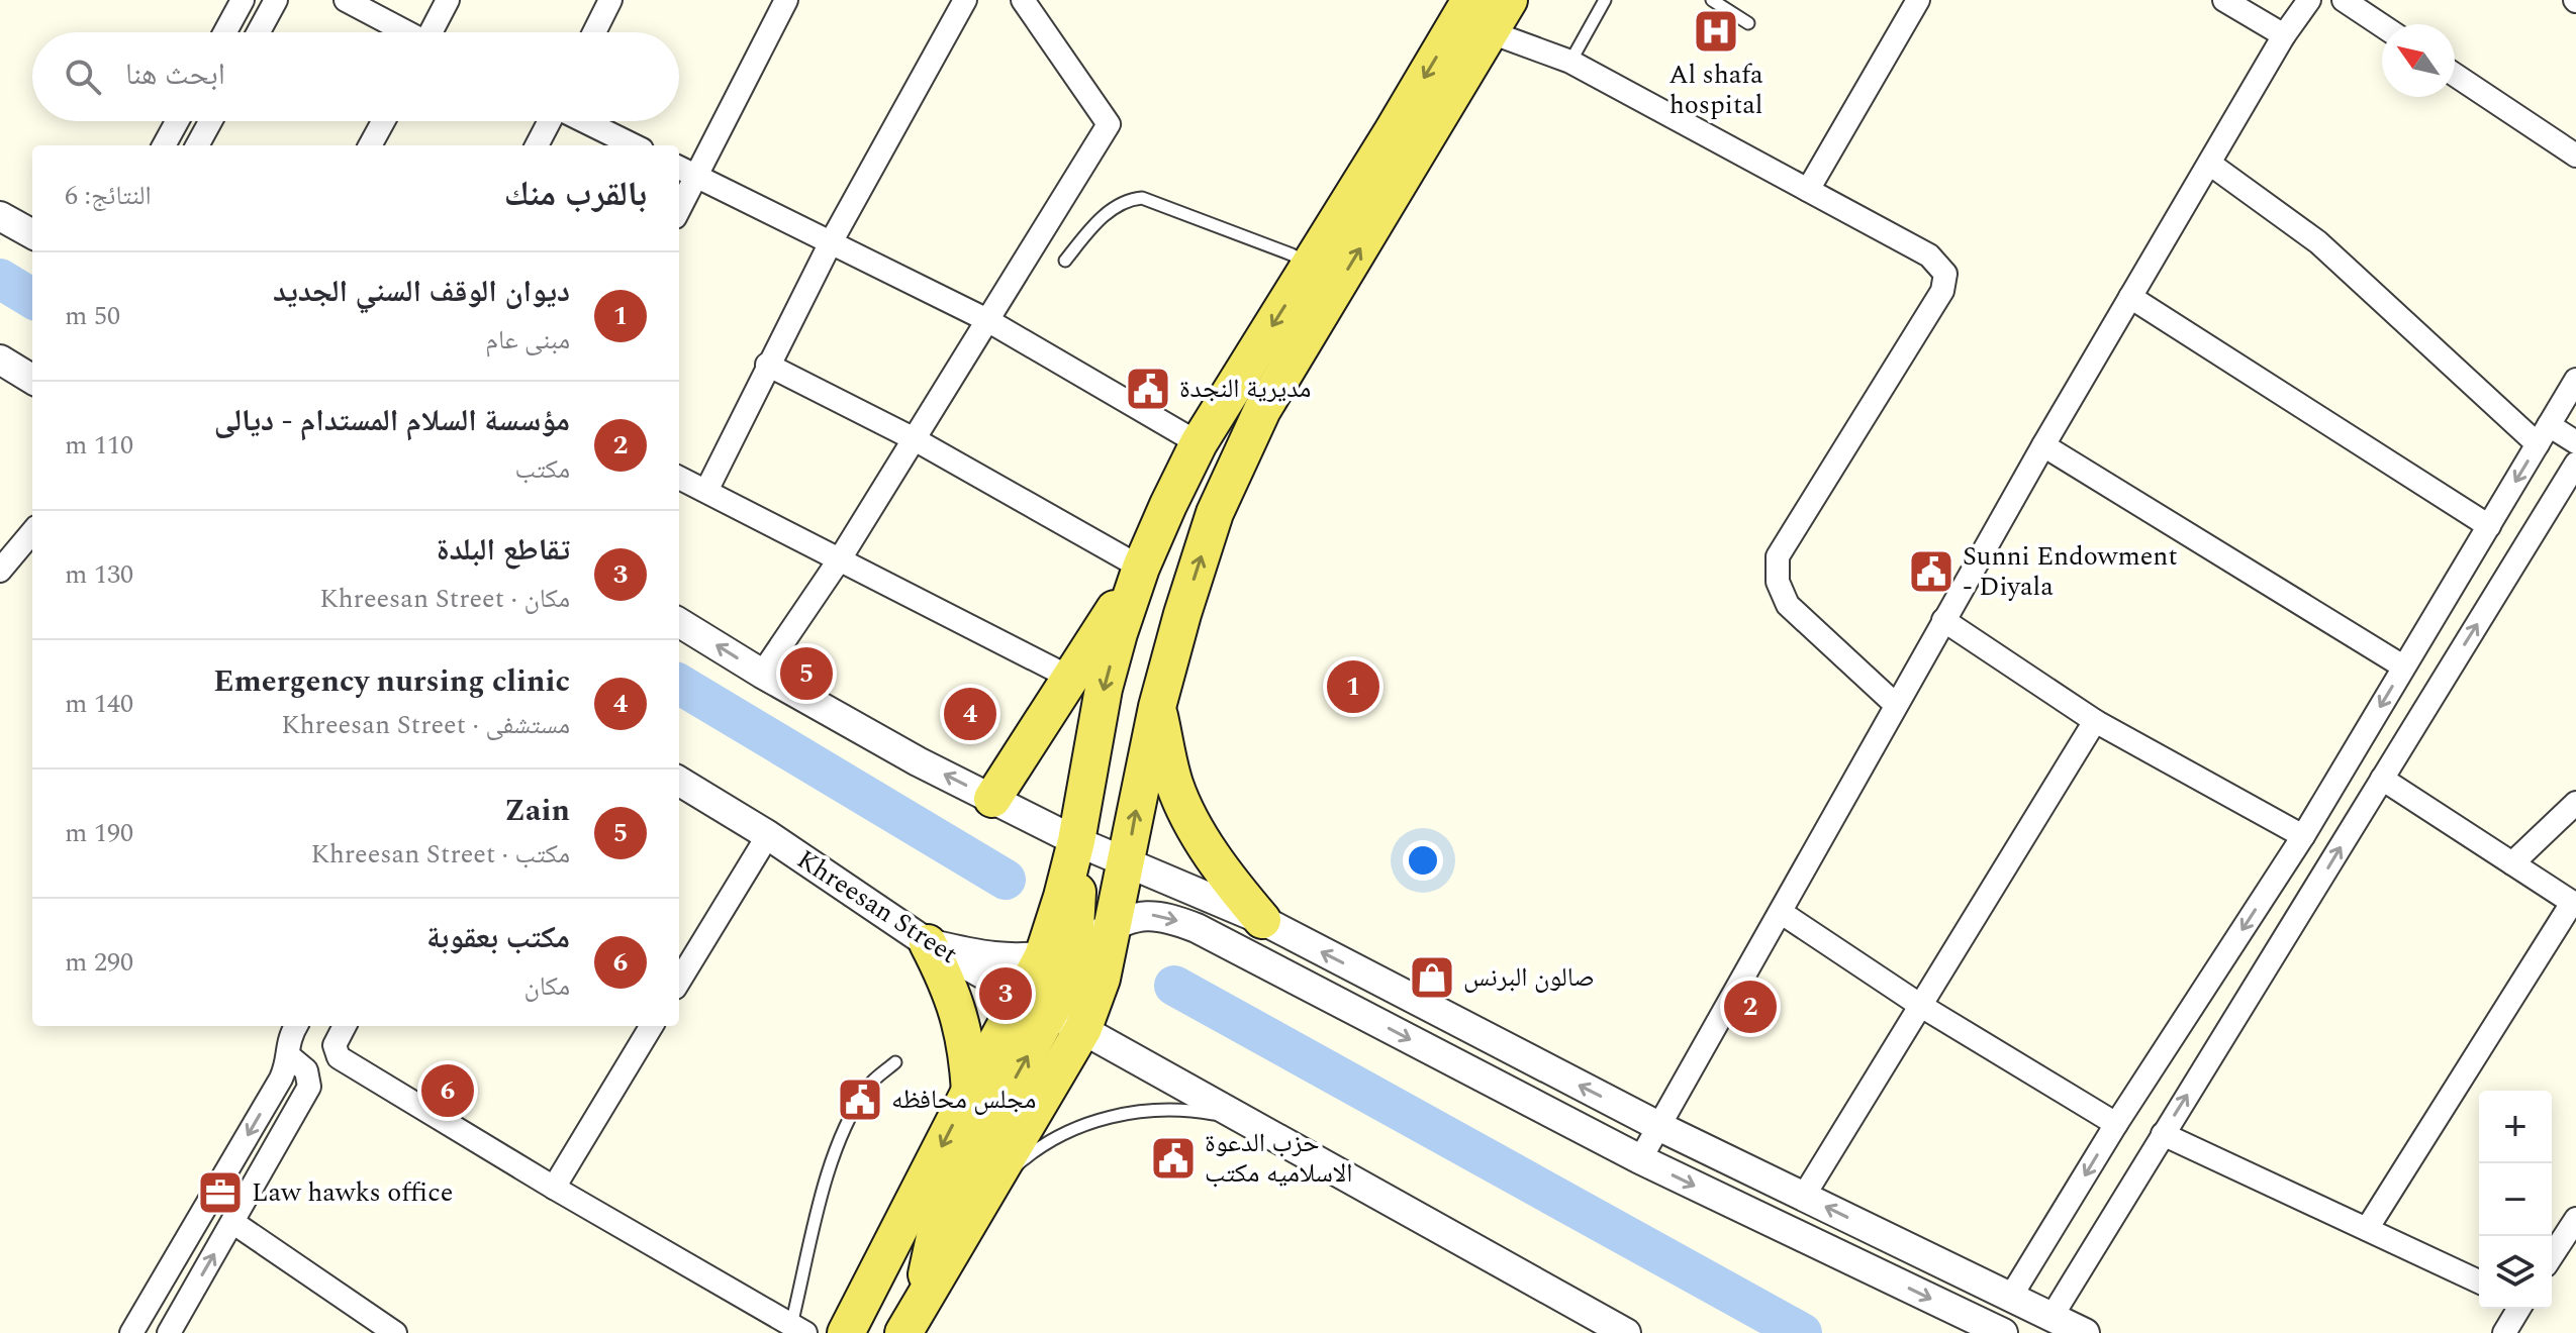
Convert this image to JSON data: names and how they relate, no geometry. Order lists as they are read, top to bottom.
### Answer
{
  "streets": {
    "street": ["Khreesan Street"]
  },
  "places": {
    "hospital": ["Al shafa hospital"],
    "public building": [
      "مديرية النجدة",
      "Sunni Endowment - Diyala",
      "مجلس محافظه",
      "حزب الدعوة الاسلاميه مكتب"
    ],
    "shop": ["صالون البرنس"],
    "office": ["Law hawks office"]
  },
  "north": "top left",
  "page": {
    "search": "ابحث هنا",
    "heading": ["بالقرب منك", "النتائج: 6"],
    "list": [
      {
        "mark": "1",
        "name": "ديوان الوقف السني الجديد",
        "note": "مبنى عام",
        "value": "50 m"
      },
      {
        "mark": "2",
        "name": "مؤسسة السلام المستدام - ديالى",
        "note": "مكتب",
        "value": "110 m"
      },
      {
        "mark": "3",
        "name": "تقاطع البلدة",
        "note": "مكان · Khreesan Street",
        "value": "130 m"
      },
      {
        "mark": "4",
        "name": "Emergency nursing clinic",
        "note": "مستشفى · Khreesan Street",
        "value": "140 m"
      },
      {
        "mark": "5",
        "name": "Zain",
        "note": "مكتب · Khreesan Street",
        "value": "190 m"
      },
      {
        "mark": "6",
        "name": "مكتب بعقوبة",
        "note": "مكان",
        "value": "290 m"
      }
    ],
    "pins": [
      "5",
      "1",
      "4",
      "3",
      "2",
      "6"
    ],
    "map_buttons": ["+", "−"]
  }
}
